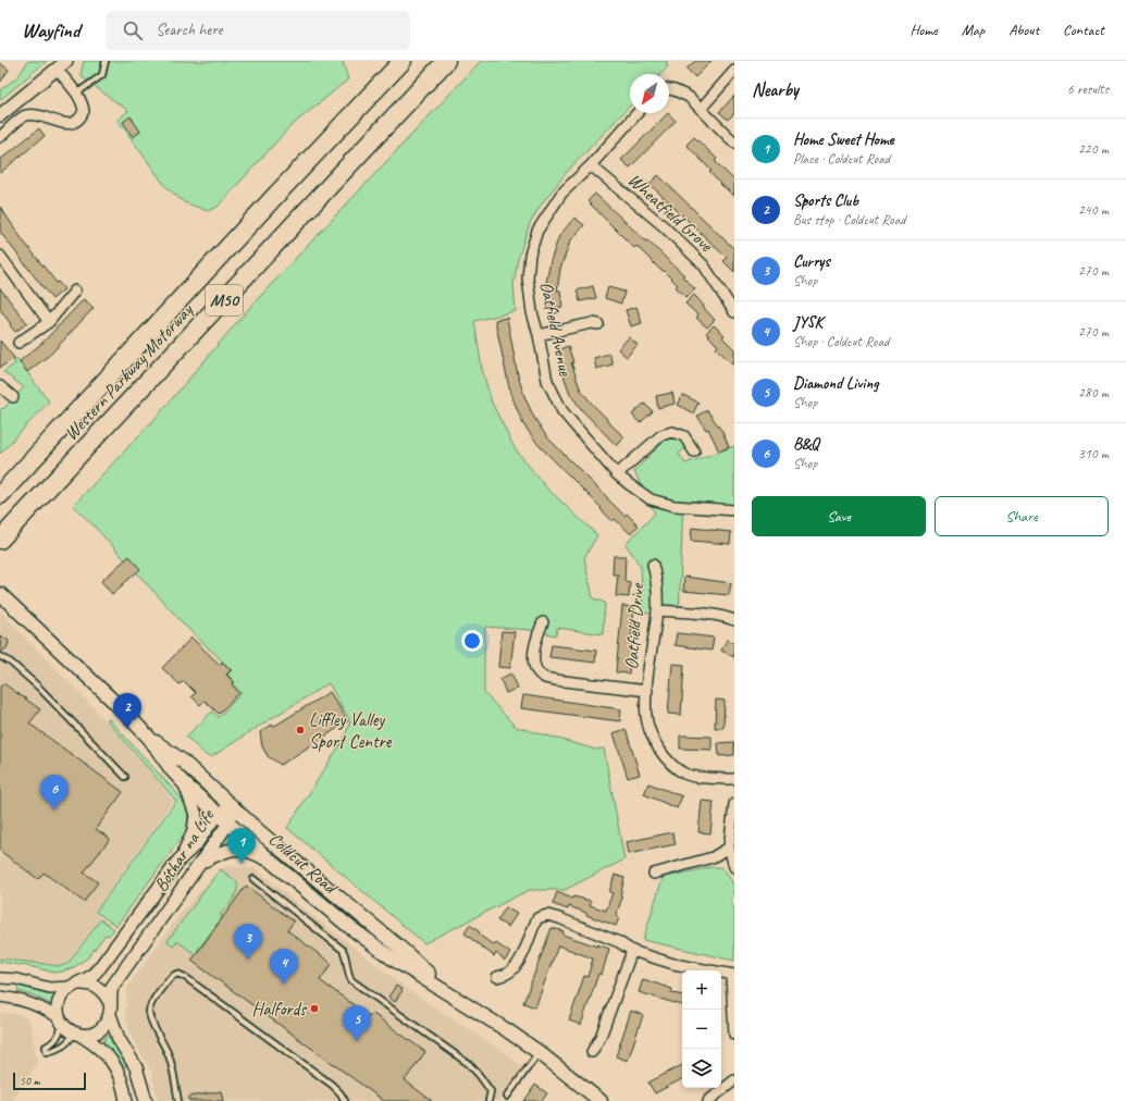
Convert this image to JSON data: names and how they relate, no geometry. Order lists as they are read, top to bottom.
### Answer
{
  "streets": {
    "highway": ["M50", "Western Parkway Motorway"],
    "main road": ["Coldcut Road"],
    "street": [
      "Wheatfield Grove",
      "Oatfield Avenue",
      "Oatfield Drive",
      "Bóthar na Life"
    ]
  },
  "crossings": [
    ["Wheatfield Grove", "Oatfield Avenue"],
    ["Bóthar na Life", "Coldcut Road"]
  ],
  "places": ["Liffley Valley Sport Centre", "Halfords"],
  "scale_bar": "50 m",
  "north": "bottom left",
  "page": {
    "header": "Wayfind",
    "search": "Search here",
    "nav": [
      "Home",
      "Map",
      "About",
      "Contact"
    ],
    "heading": ["Nearby", "6 results"],
    "list": [
      {
        "mark": "1",
        "name": "Home Sweet Home",
        "note": "Place · Coldcut Road",
        "value": "220 m"
      },
      {
        "mark": "2",
        "name": "Sports Club",
        "note": "Bus stop · Coldcut Road",
        "value": "240 m"
      },
      {
        "mark": "3",
        "name": "Currys",
        "note": "Shop",
        "value": "270 m"
      },
      {
        "mark": "4",
        "name": "JYSK",
        "note": "Shop · Coldcut Road",
        "value": "270 m"
      },
      {
        "mark": "5",
        "name": "Diamond Living",
        "note": "Shop",
        "value": "280 m"
      },
      {
        "mark": "6",
        "name": "B&Q",
        "note": "Shop",
        "value": "310 m"
      }
    ],
    "buttons": ["Save", "Share"],
    "pins": [
      "2",
      "6",
      "1",
      "3",
      "4",
      "5"
    ],
    "map_buttons": ["+", "−"],
    "scale": "50 m"
  }
}
